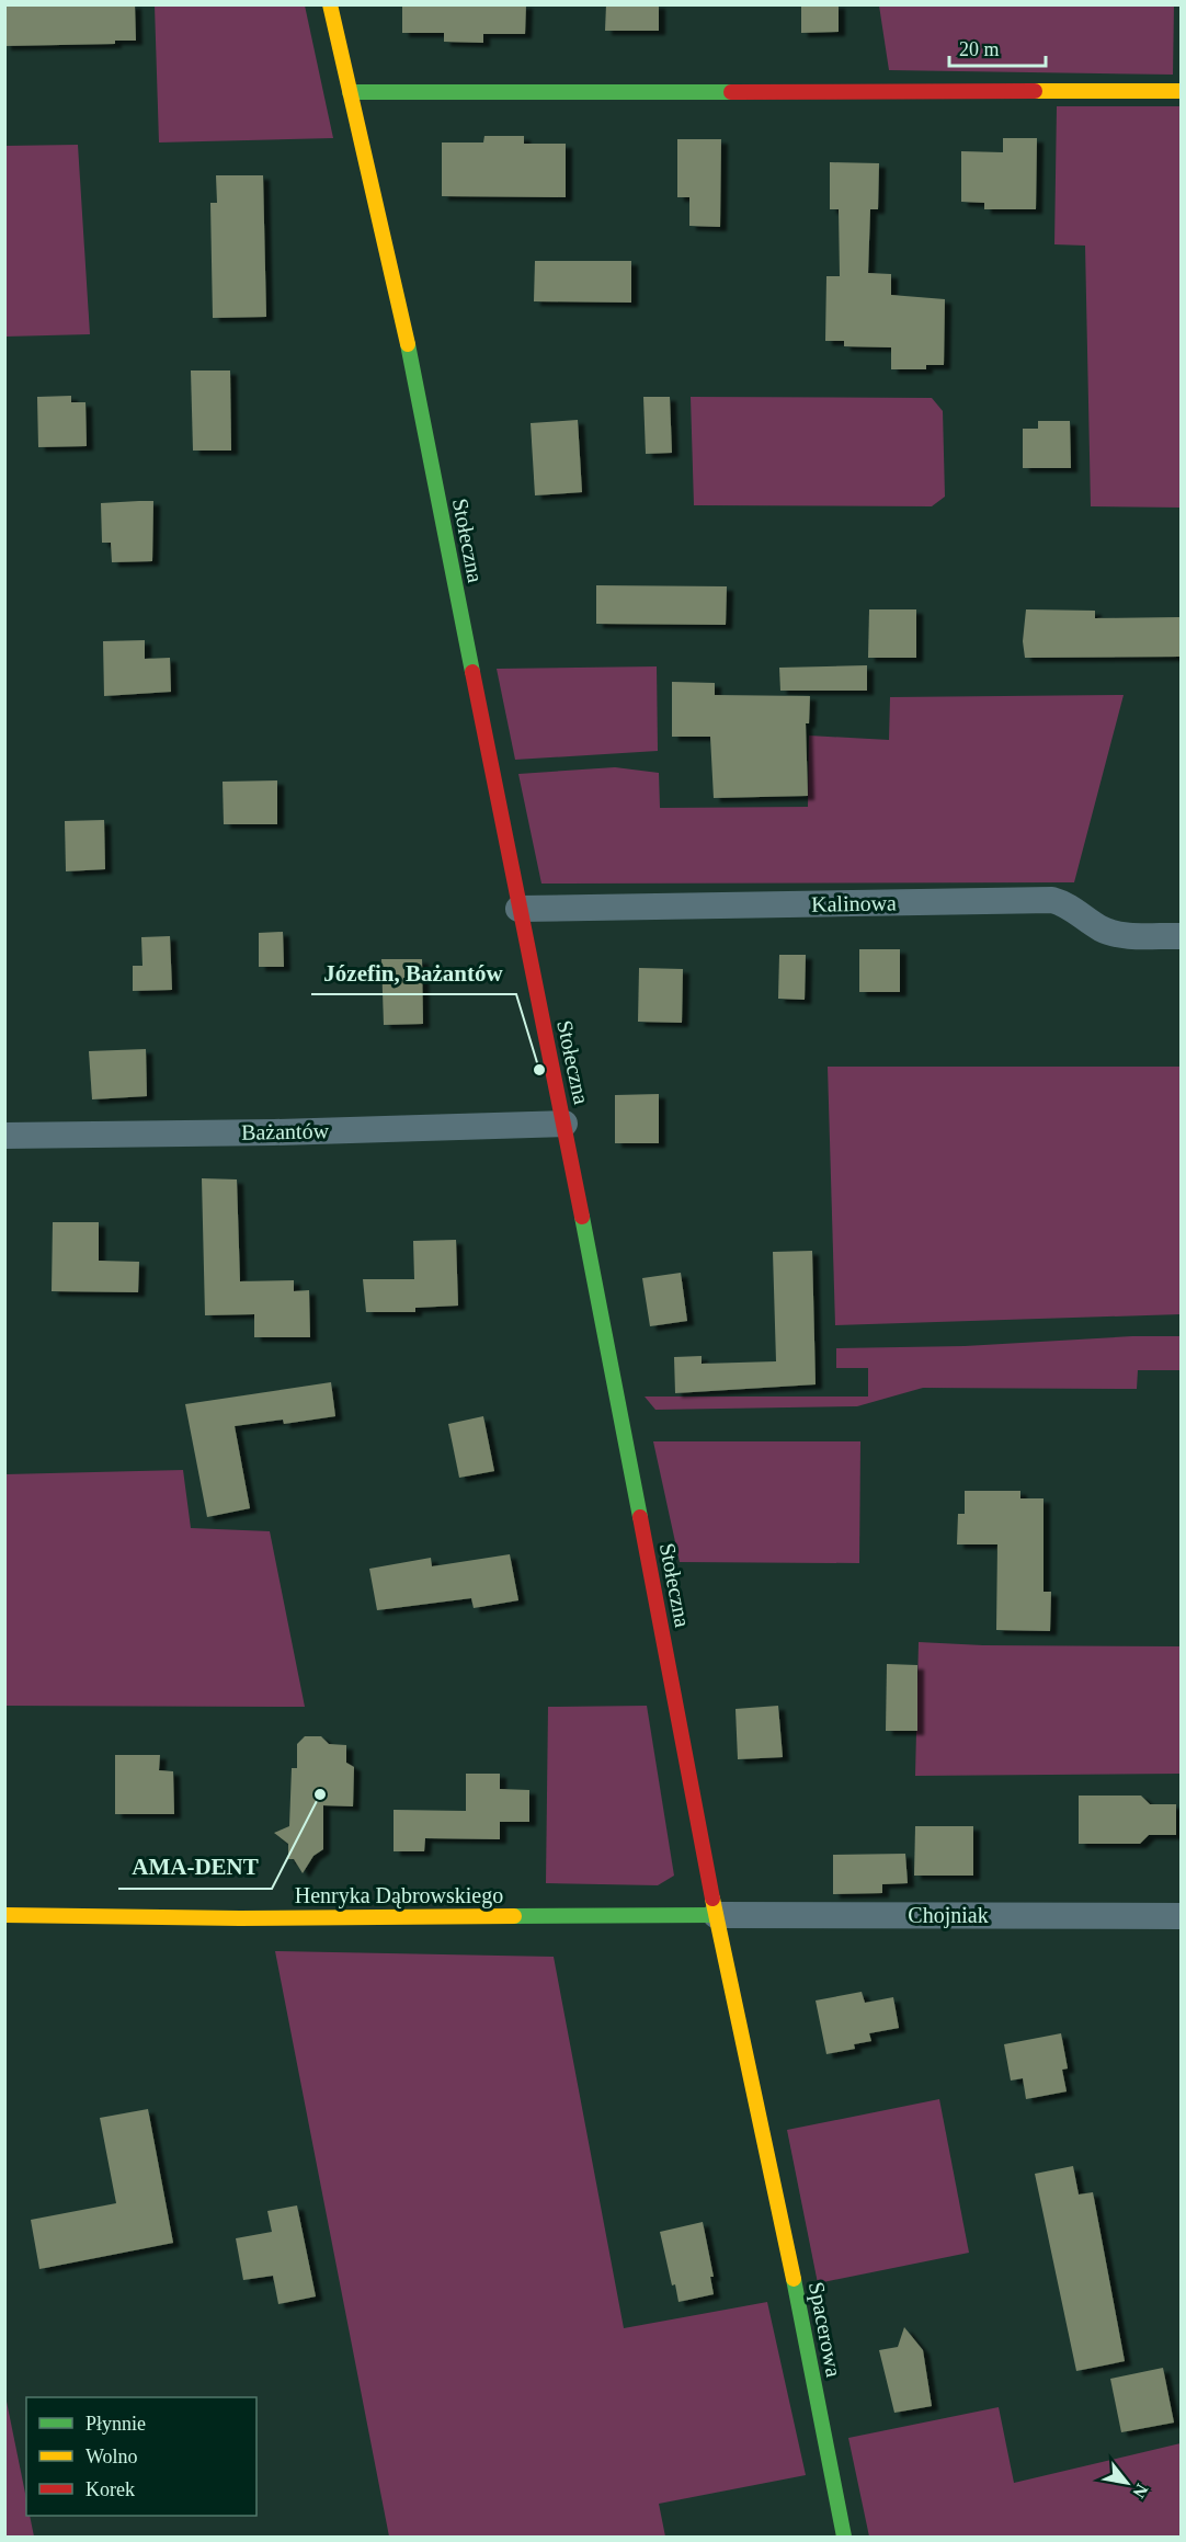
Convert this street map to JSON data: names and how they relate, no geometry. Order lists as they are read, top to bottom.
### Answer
{
  "streets": {
    "street": [
      "Stołeczna",
      "Kalinowa",
      "Bażantów",
      "Henryka Dąbrowskiego",
      "Chojniak",
      "Spacerowa"
    ]
  },
  "crossings": [
    ["Stołeczna", "Kalinowa"],
    ["Stołeczna", "Bażantów"],
    ["Stołeczna", "Henryka Dąbrowskiego"],
    ["Stołeczna", "Chojniak"],
    ["Stołeczna", "Spacerowa"],
    ["Henryka Dąbrowskiego", "Chojniak"]
  ],
  "places": ["Józefin, Bażantów", "AMA-DENT"],
  "legend": ["Płynnie", "Wolno", "Korek"],
  "scale_bar": "20 m",
  "north": "bottom right"
}
